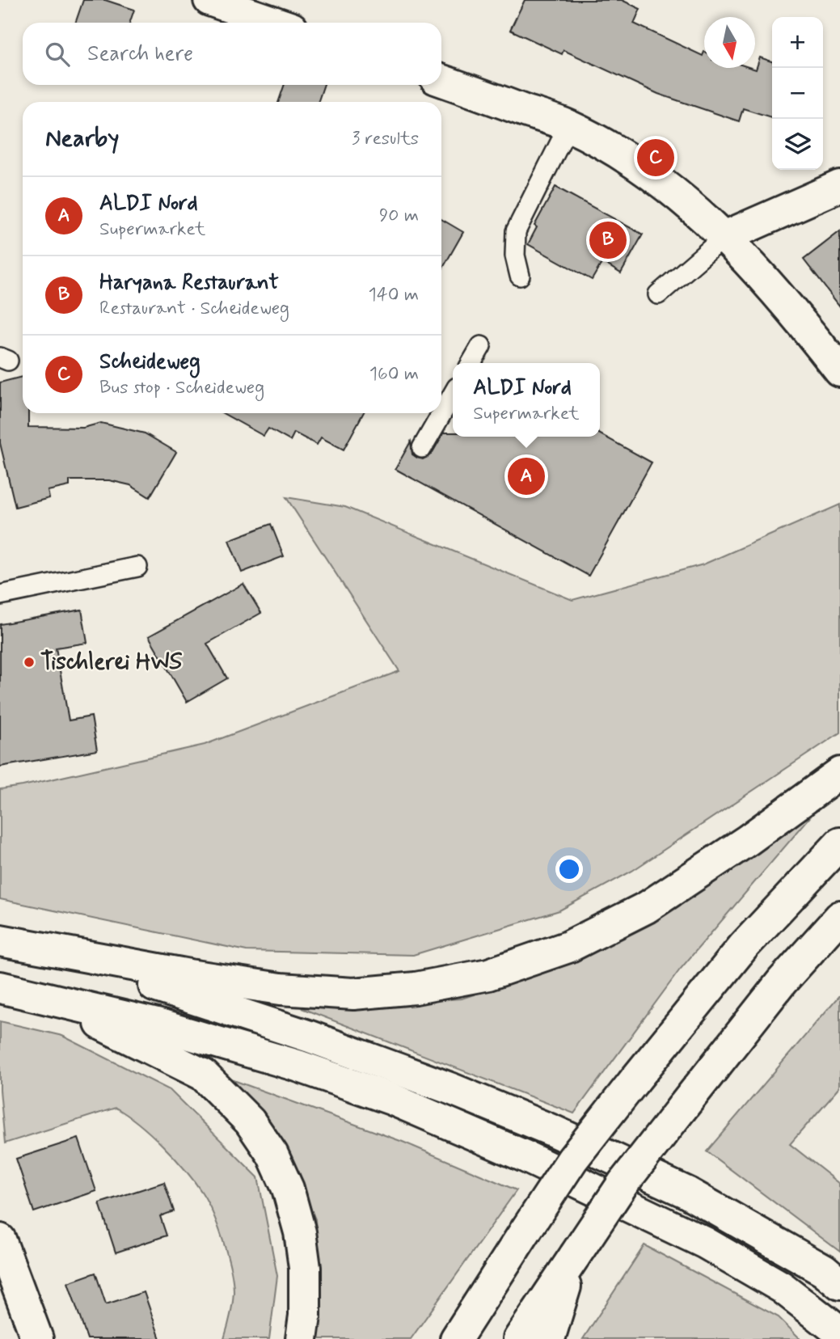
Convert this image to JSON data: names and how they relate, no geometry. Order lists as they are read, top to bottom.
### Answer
{
  "places": ["Tischlerei HWS"],
  "north": "bottom",
  "page": {
    "map_buttons": ["+", "−"],
    "search": "Search here",
    "heading": ["Nearby", "3 results"],
    "pins": ["C", "B", "A"],
    "list": [
      {
        "mark": "A",
        "name": "ALDI Nord",
        "note": "Supermarket",
        "value": "90 m"
      },
      {
        "mark": "B",
        "name": "Haryana Restaurant",
        "note": "Restaurant · Scheideweg",
        "value": "140 m"
      },
      {
        "mark": "C",
        "name": "Scheideweg",
        "note": "Bus stop · Scheideweg",
        "value": "160 m"
      }
    ],
    "popup": ["ALDI Nord", "Supermarket"]
  }
}
